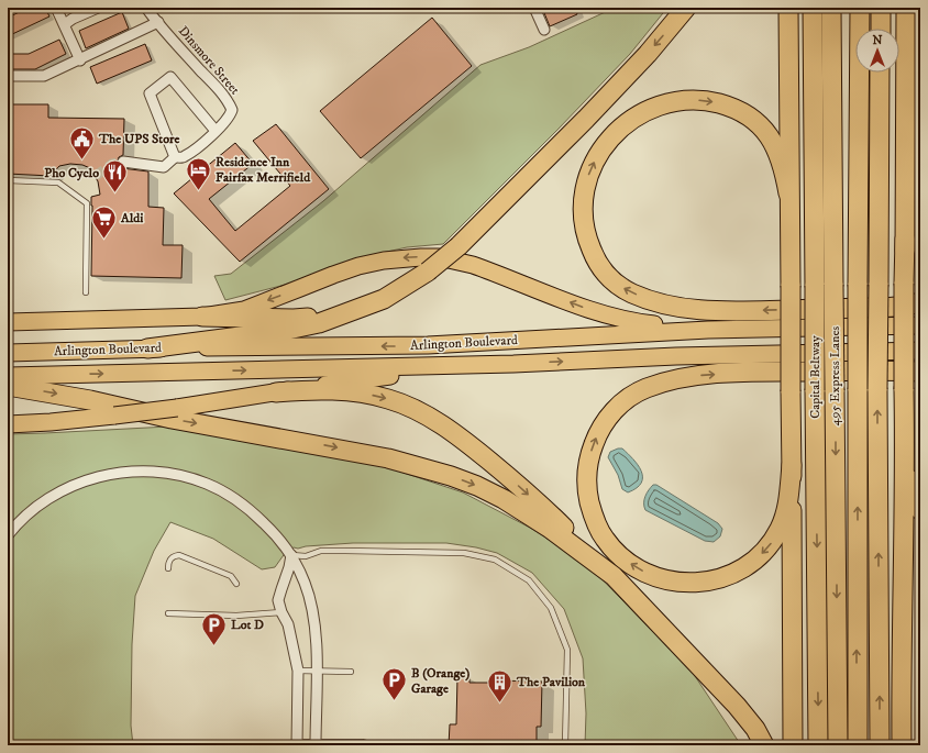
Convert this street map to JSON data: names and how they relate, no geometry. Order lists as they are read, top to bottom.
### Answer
{
  "streets": {
    "highway": ["495 Express Lanes", "Capital Beltway"],
    "main road": ["Arlington Boulevard"],
    "street": ["Dinsmore Street"]
  },
  "places": {
    "public building": ["The UPS Store"],
    "hotel": ["Residence Inn Fairfax Merrifield"],
    "restaurant": ["Pho Cyclo"],
    "supermarket": ["Aldi"],
    "parking": ["Lot D", "B (Orange) Garage"],
    "building": ["The Pavilion"]
  },
  "north": "top"
}
